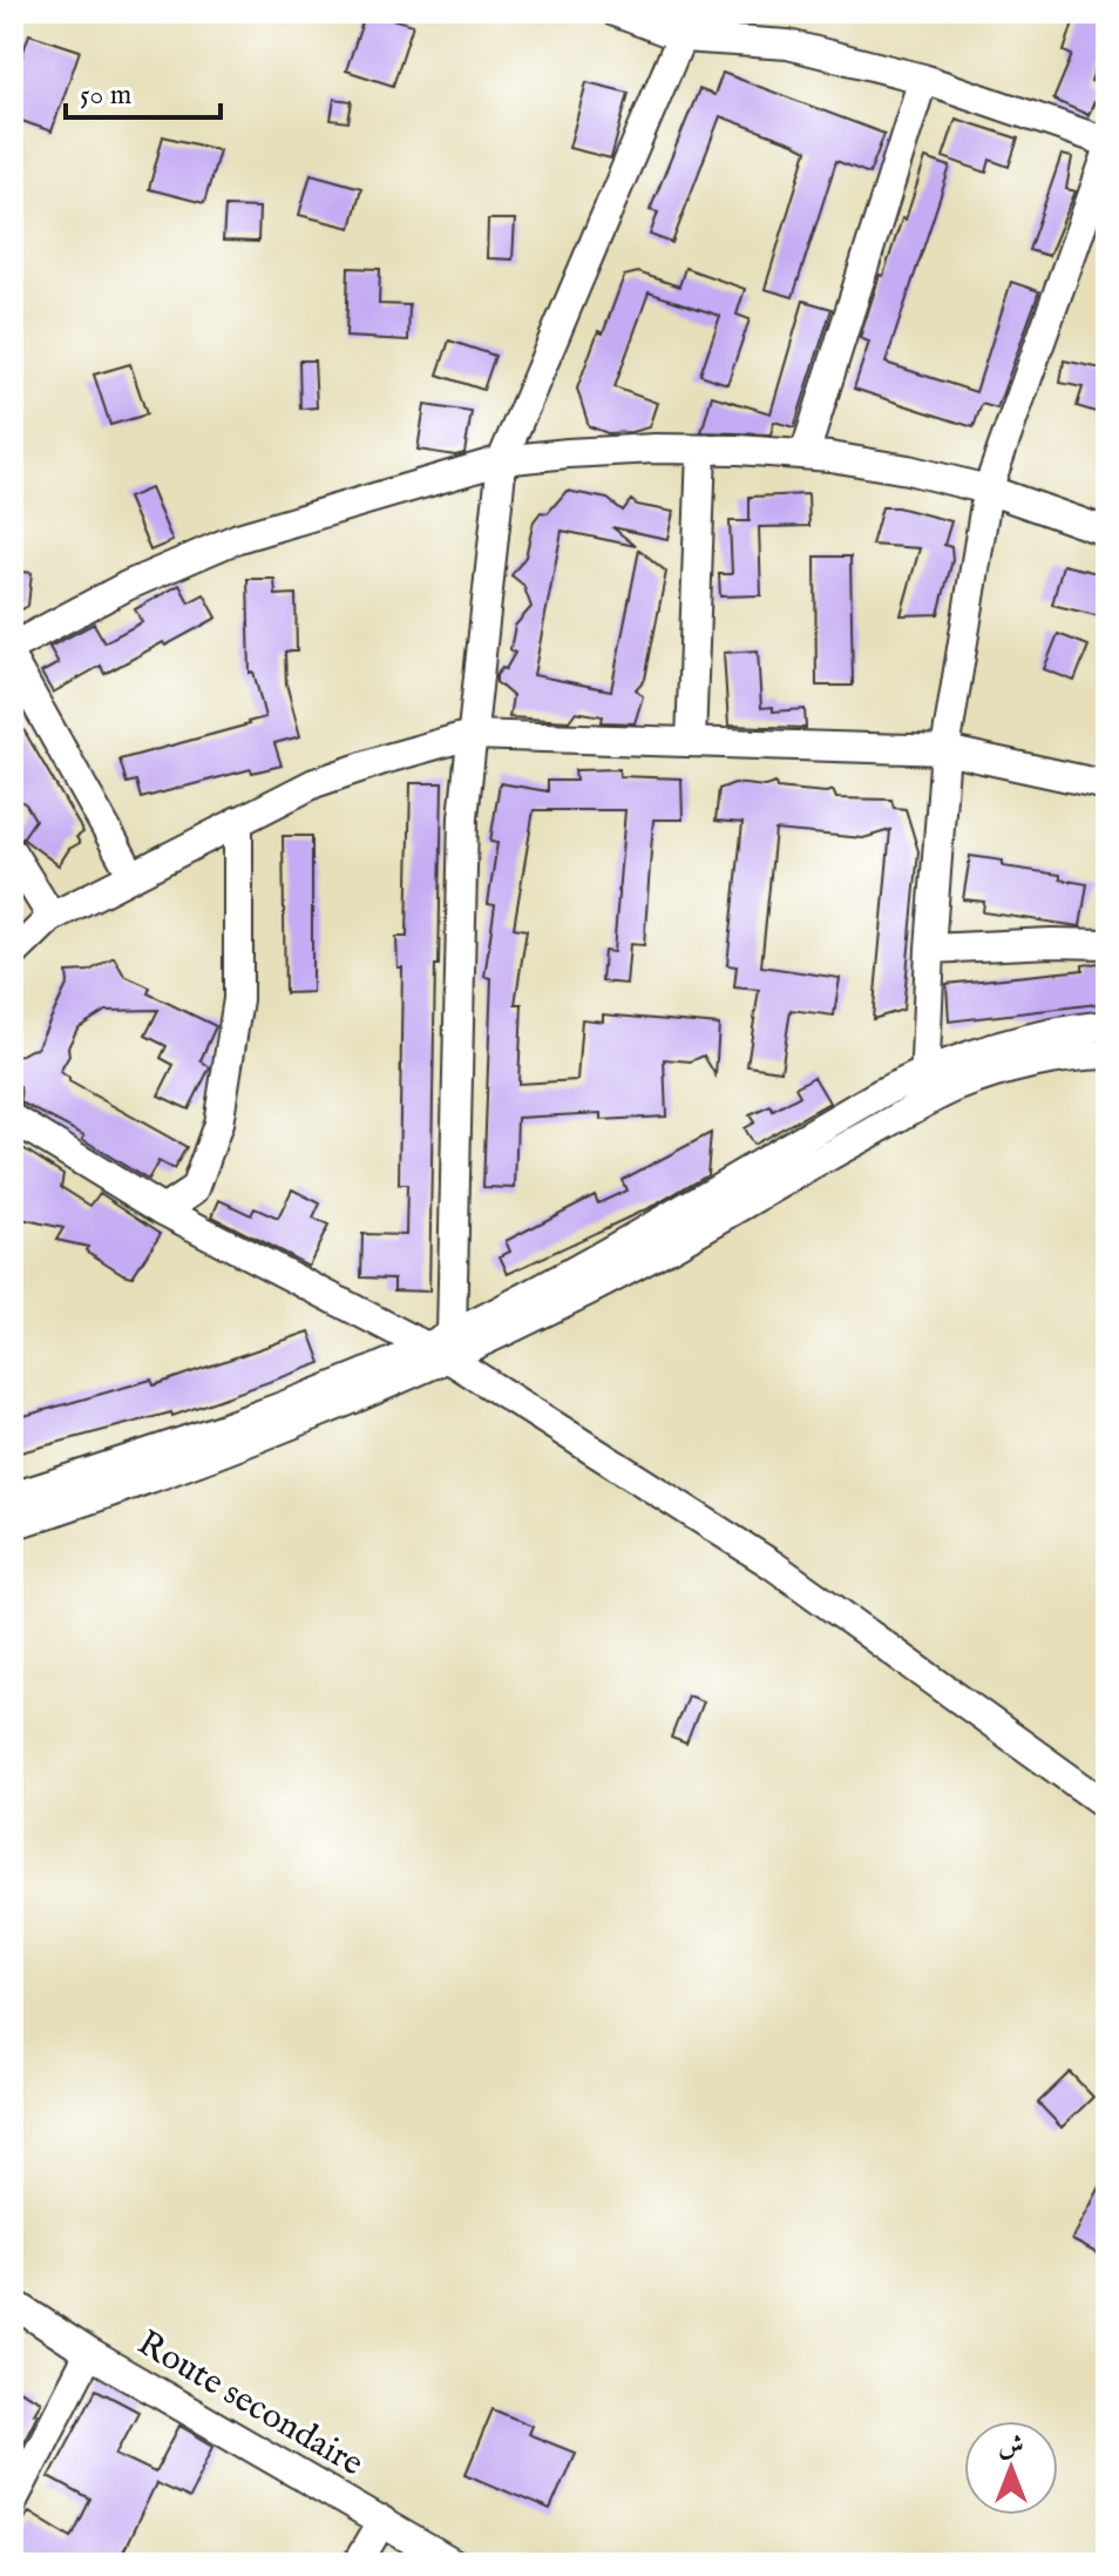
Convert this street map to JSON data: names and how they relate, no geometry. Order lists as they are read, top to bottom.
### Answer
{
  "streets": {
    "street": ["Route secondaire"]
  },
  "scale_bar": "50 m",
  "north": "top"
}
